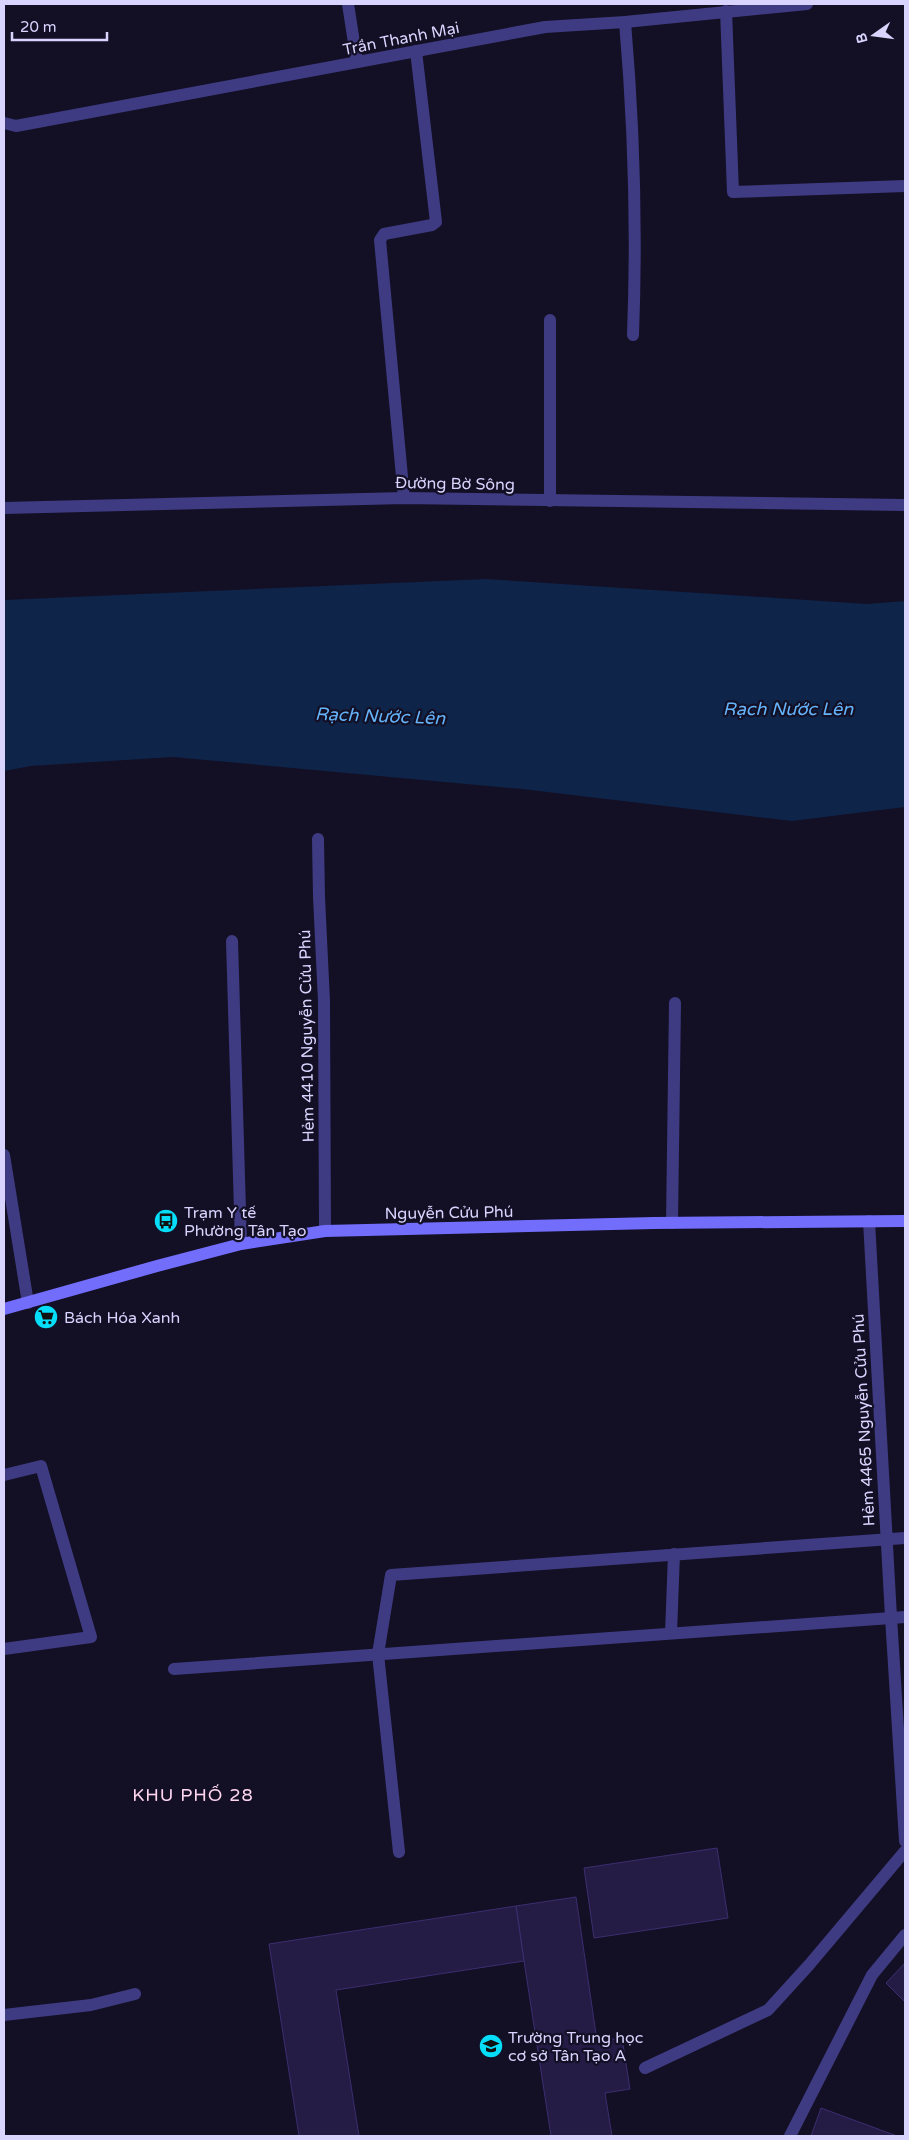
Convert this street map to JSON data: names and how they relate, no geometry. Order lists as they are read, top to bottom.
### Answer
{
  "streets": {
    "main road": ["Nguyễn Cửu Phú"],
    "street": [
      "Trần Thanh Mại",
      "Đường Bờ Sông",
      "Hẻm 4410 Nguyễn Cửu Phú",
      "Hẻm 4465 Nguyễn Cửu Phú"
    ]
  },
  "crossings": [
    ["Hẻm 4410 Nguyễn Cửu Phú", "Nguyễn Cửu Phú"],
    ["Nguyễn Cửu Phú", "Hẻm 4465 Nguyễn Cửu Phú"]
  ],
  "districts": ["KHU PHỐ 28"],
  "water": ["Rạch Nước Lên"],
  "places": {
    "bus stop": ["Trạm Y tế Phường Tân Tạo"],
    "supermarket": ["Bách Hóa Xanh"],
    "school or university": ["Trường Trung học cơ sở Tân Tạo A"]
  },
  "scale_bar": "20 m",
  "north": "left"
}
